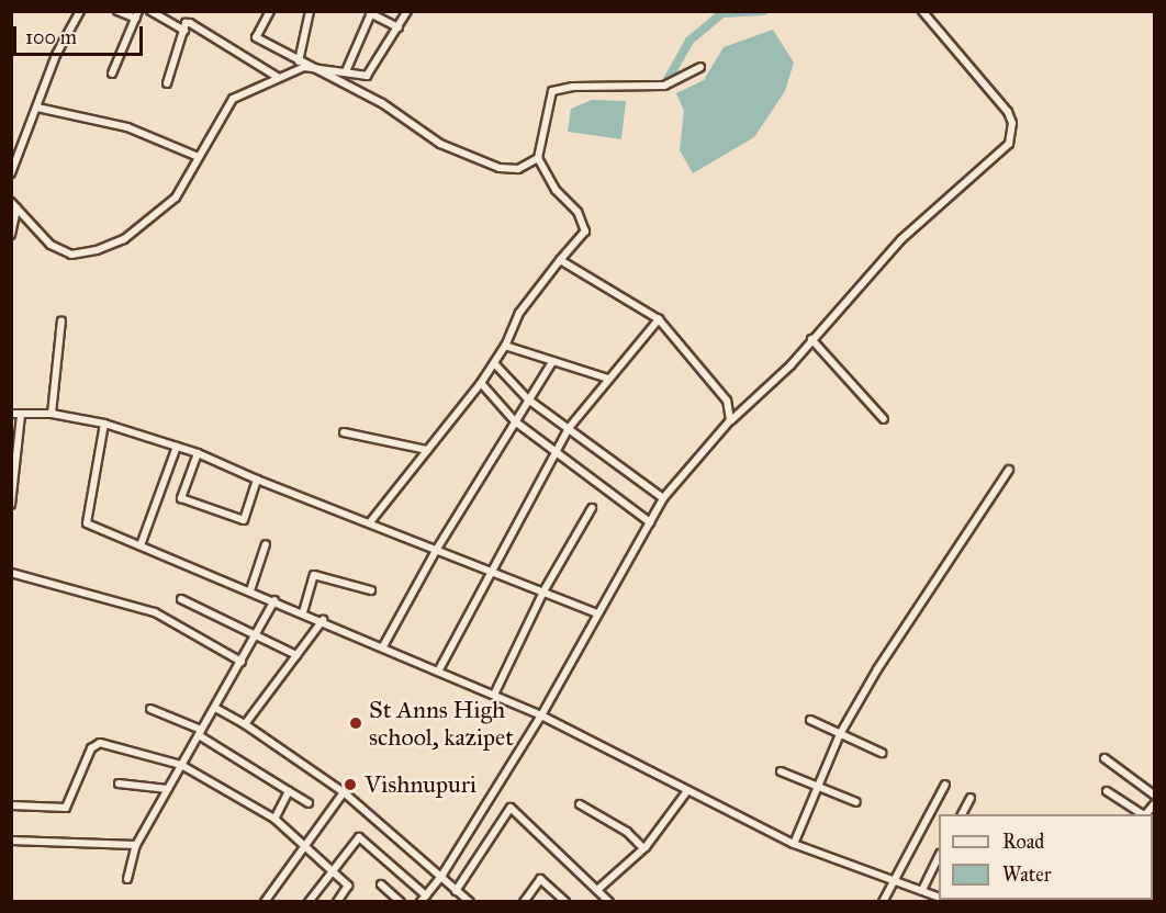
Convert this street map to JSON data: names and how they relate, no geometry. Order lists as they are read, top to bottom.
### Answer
{
  "places": ["St Anns High school, kazipet", "Vishnupuri"],
  "legend": ["Road", "Water"],
  "scale_bar": "100 m"
}
